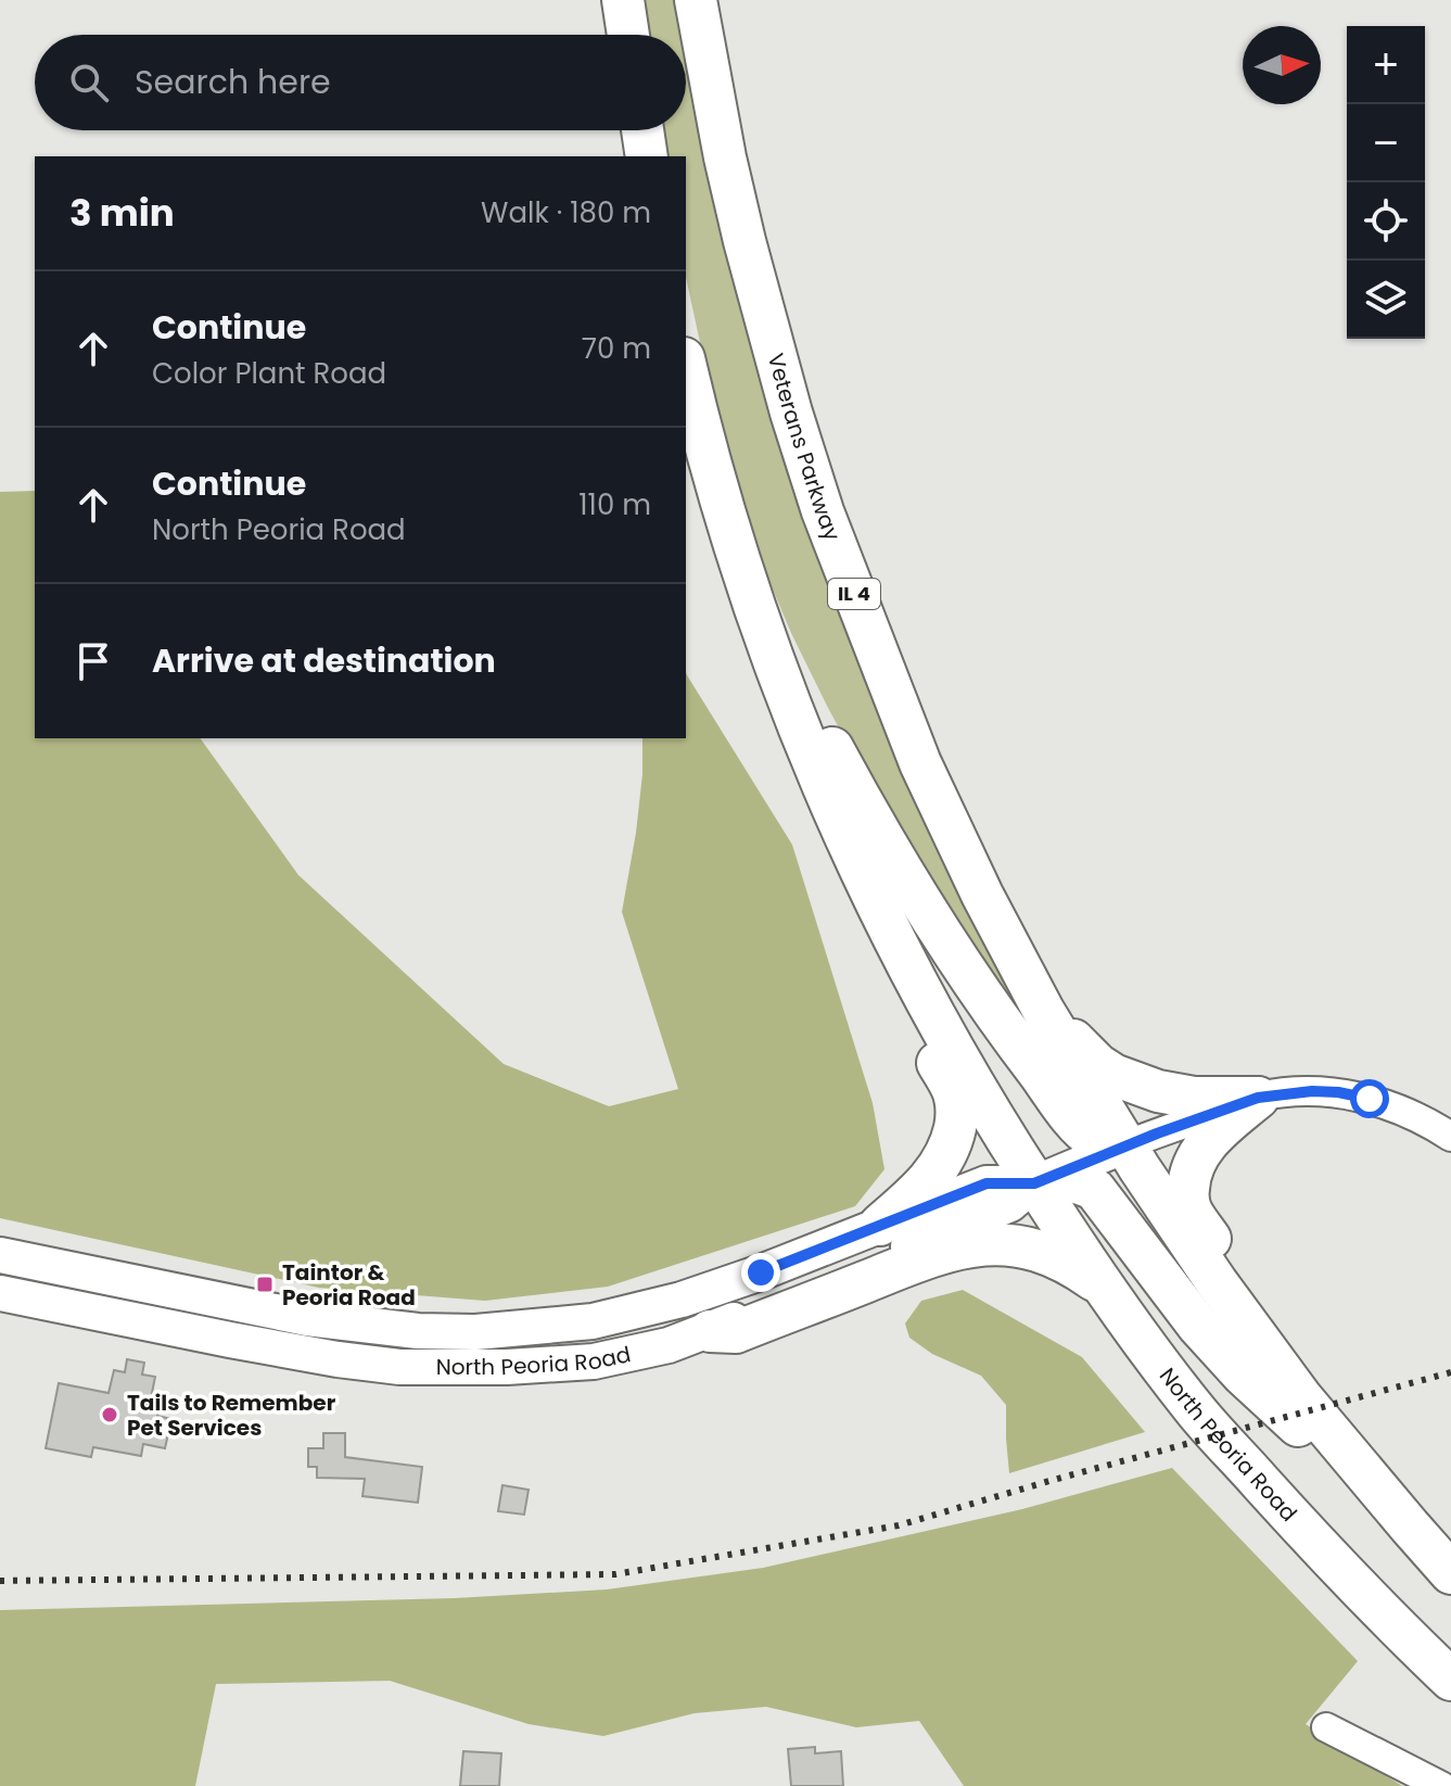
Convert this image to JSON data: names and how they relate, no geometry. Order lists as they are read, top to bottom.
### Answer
{
  "streets": {
    "highway": ["Veterans Parkway", "IL 4", "North Peoria Road"]
  },
  "crossings": [
    ["Veterans Parkway", "North Peoria Road"]
  ],
  "places": {
    "transit": ["Taintor & Peoria Road"],
    "other": ["Tails to Remember Pet Services"]
  },
  "north": "right",
  "page": {
    "map_buttons": ["+", "−"],
    "search": "Search here",
    "heading": ["3 min", "Walk · 180 m"],
    "list": [
      ["Continue", "Color Plant Road", "70 m"],
      ["Continue", "North Peoria Road", "110 m"],
      "Arrive at destination"
    ]
  }
}
